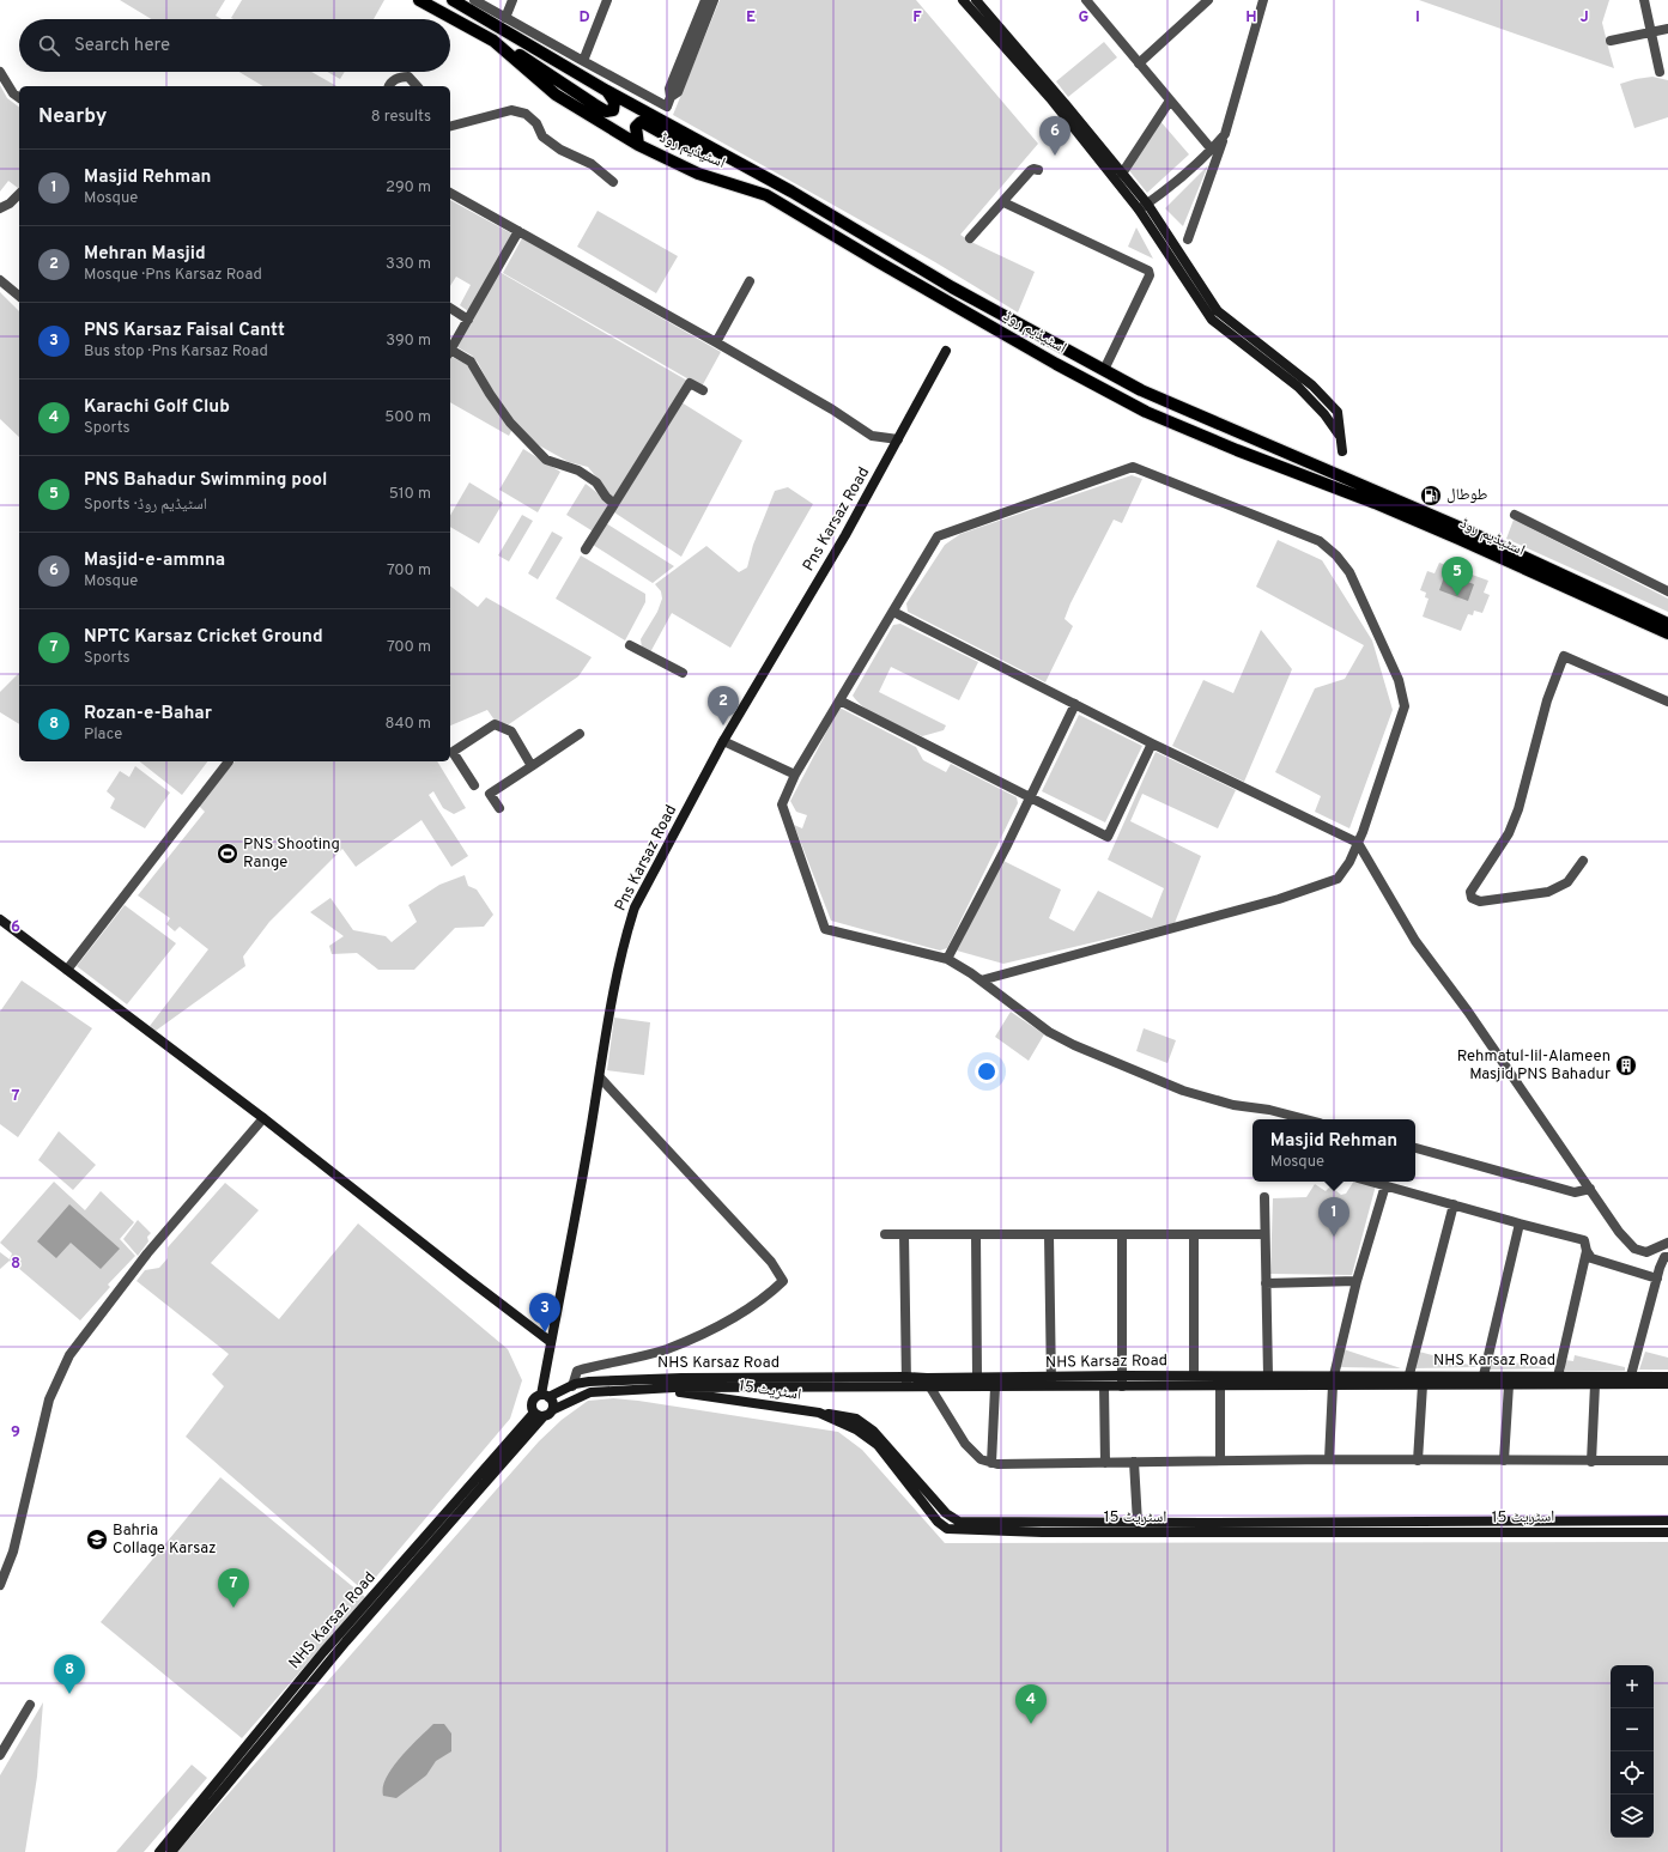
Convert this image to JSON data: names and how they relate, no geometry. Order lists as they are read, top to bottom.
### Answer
{
  "streets": {
    "main road": ["اسٹیڈیم روڈ"],
    "street": ["Pns Karsaz Road", "NHS Karsaz Road", "اسٹریٹ 15"]
  },
  "crossings": [
    ["Pns Karsaz Road", "NHS Karsaz Road"],
    ["NHS Karsaz Road", "اسٹریٹ 15"]
  ],
  "places": {
    "fuel station": ["طوطال"],
    "sports": ["PNS Shooting Range"],
    "building": ["Rehmatul-lil-Alameen Masjid PNS Bahadur"],
    "school or university": ["Bahria Collage Karsaz"]
  },
  "page": {
    "search": "Search here",
    "heading": ["Nearby", "8 results"],
    "pins": [
      "6",
      "5",
      "2",
      "1",
      "3",
      "7",
      "8",
      "4"
    ],
    "list": [
      {
        "mark": "1",
        "name": "Masjid Rehman",
        "note": "Mosque",
        "value": "290 m"
      },
      {
        "mark": "2",
        "name": "Mehran Masjid",
        "note": "Mosque · Pns Karsaz Road",
        "value": "330 m"
      },
      {
        "mark": "3",
        "name": "PNS Karsaz Faisal Cantt",
        "note": "Bus stop · Pns Karsaz Road",
        "value": "390 m"
      },
      {
        "mark": "4",
        "name": "Karachi Golf Club",
        "note": "Sports",
        "value": "500 m"
      },
      {
        "mark": "5",
        "name": "PNS Bahadur Swimming pool",
        "note": "Sports · اسٹیڈیم روڈ",
        "value": "510 m"
      },
      {
        "mark": "6",
        "name": "Masjid-e-ammna",
        "note": "Mosque",
        "value": "700 m"
      },
      {
        "mark": "7",
        "name": "NPTC Karsaz Cricket Ground",
        "note": "Sports",
        "value": "700 m"
      },
      {
        "mark": "8",
        "name": "Rozan-e-Bahar",
        "note": "Place",
        "value": "840 m"
      }
    ],
    "popup": ["Masjid Rehman", "Mosque"],
    "map_buttons": ["+", "−"]
  },
  "grid": {
    "columns": [
      "D",
      "E",
      "F",
      "G",
      "H",
      "I",
      "J"
    ],
    "rows": [
      "6",
      "7",
      "8",
      "9"
    ]
  }
}
